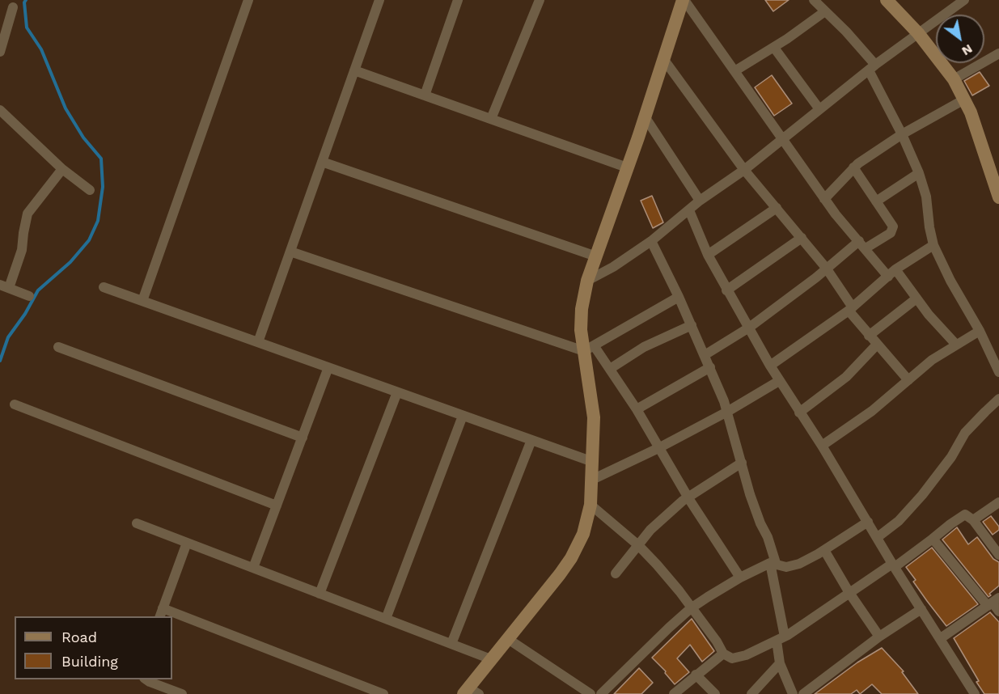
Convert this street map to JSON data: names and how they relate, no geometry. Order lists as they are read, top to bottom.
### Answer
{
  "legend": ["Road", "Building"],
  "north": "bottom right"
}
